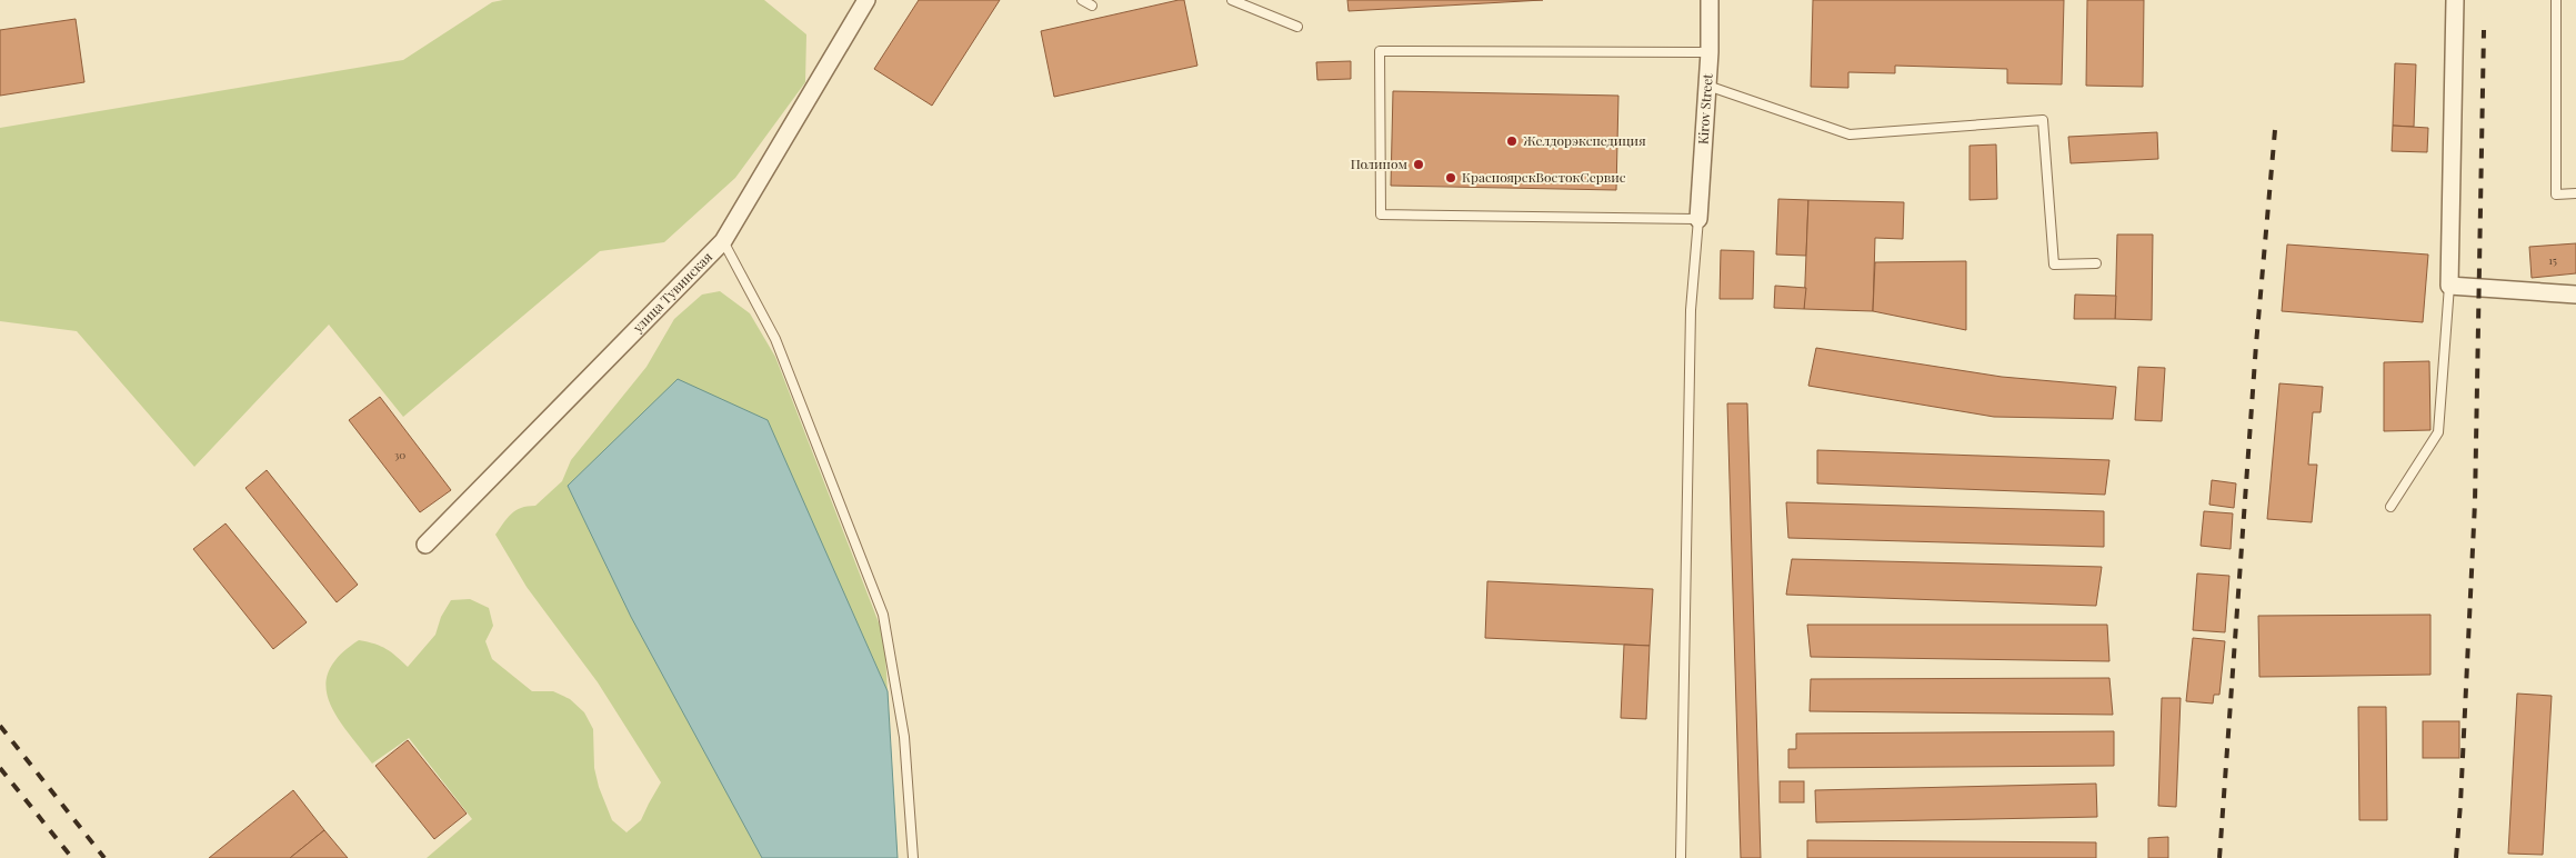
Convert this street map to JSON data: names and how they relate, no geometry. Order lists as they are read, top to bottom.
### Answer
{
  "streets": {
    "street": ["Kirov Street", "улица Тувинская"]
  },
  "places": ["Желдорэкспедиция", "Полином", "КрасноярскВостокСервис"],
  "house_numbers": ["15", "30"]
}
